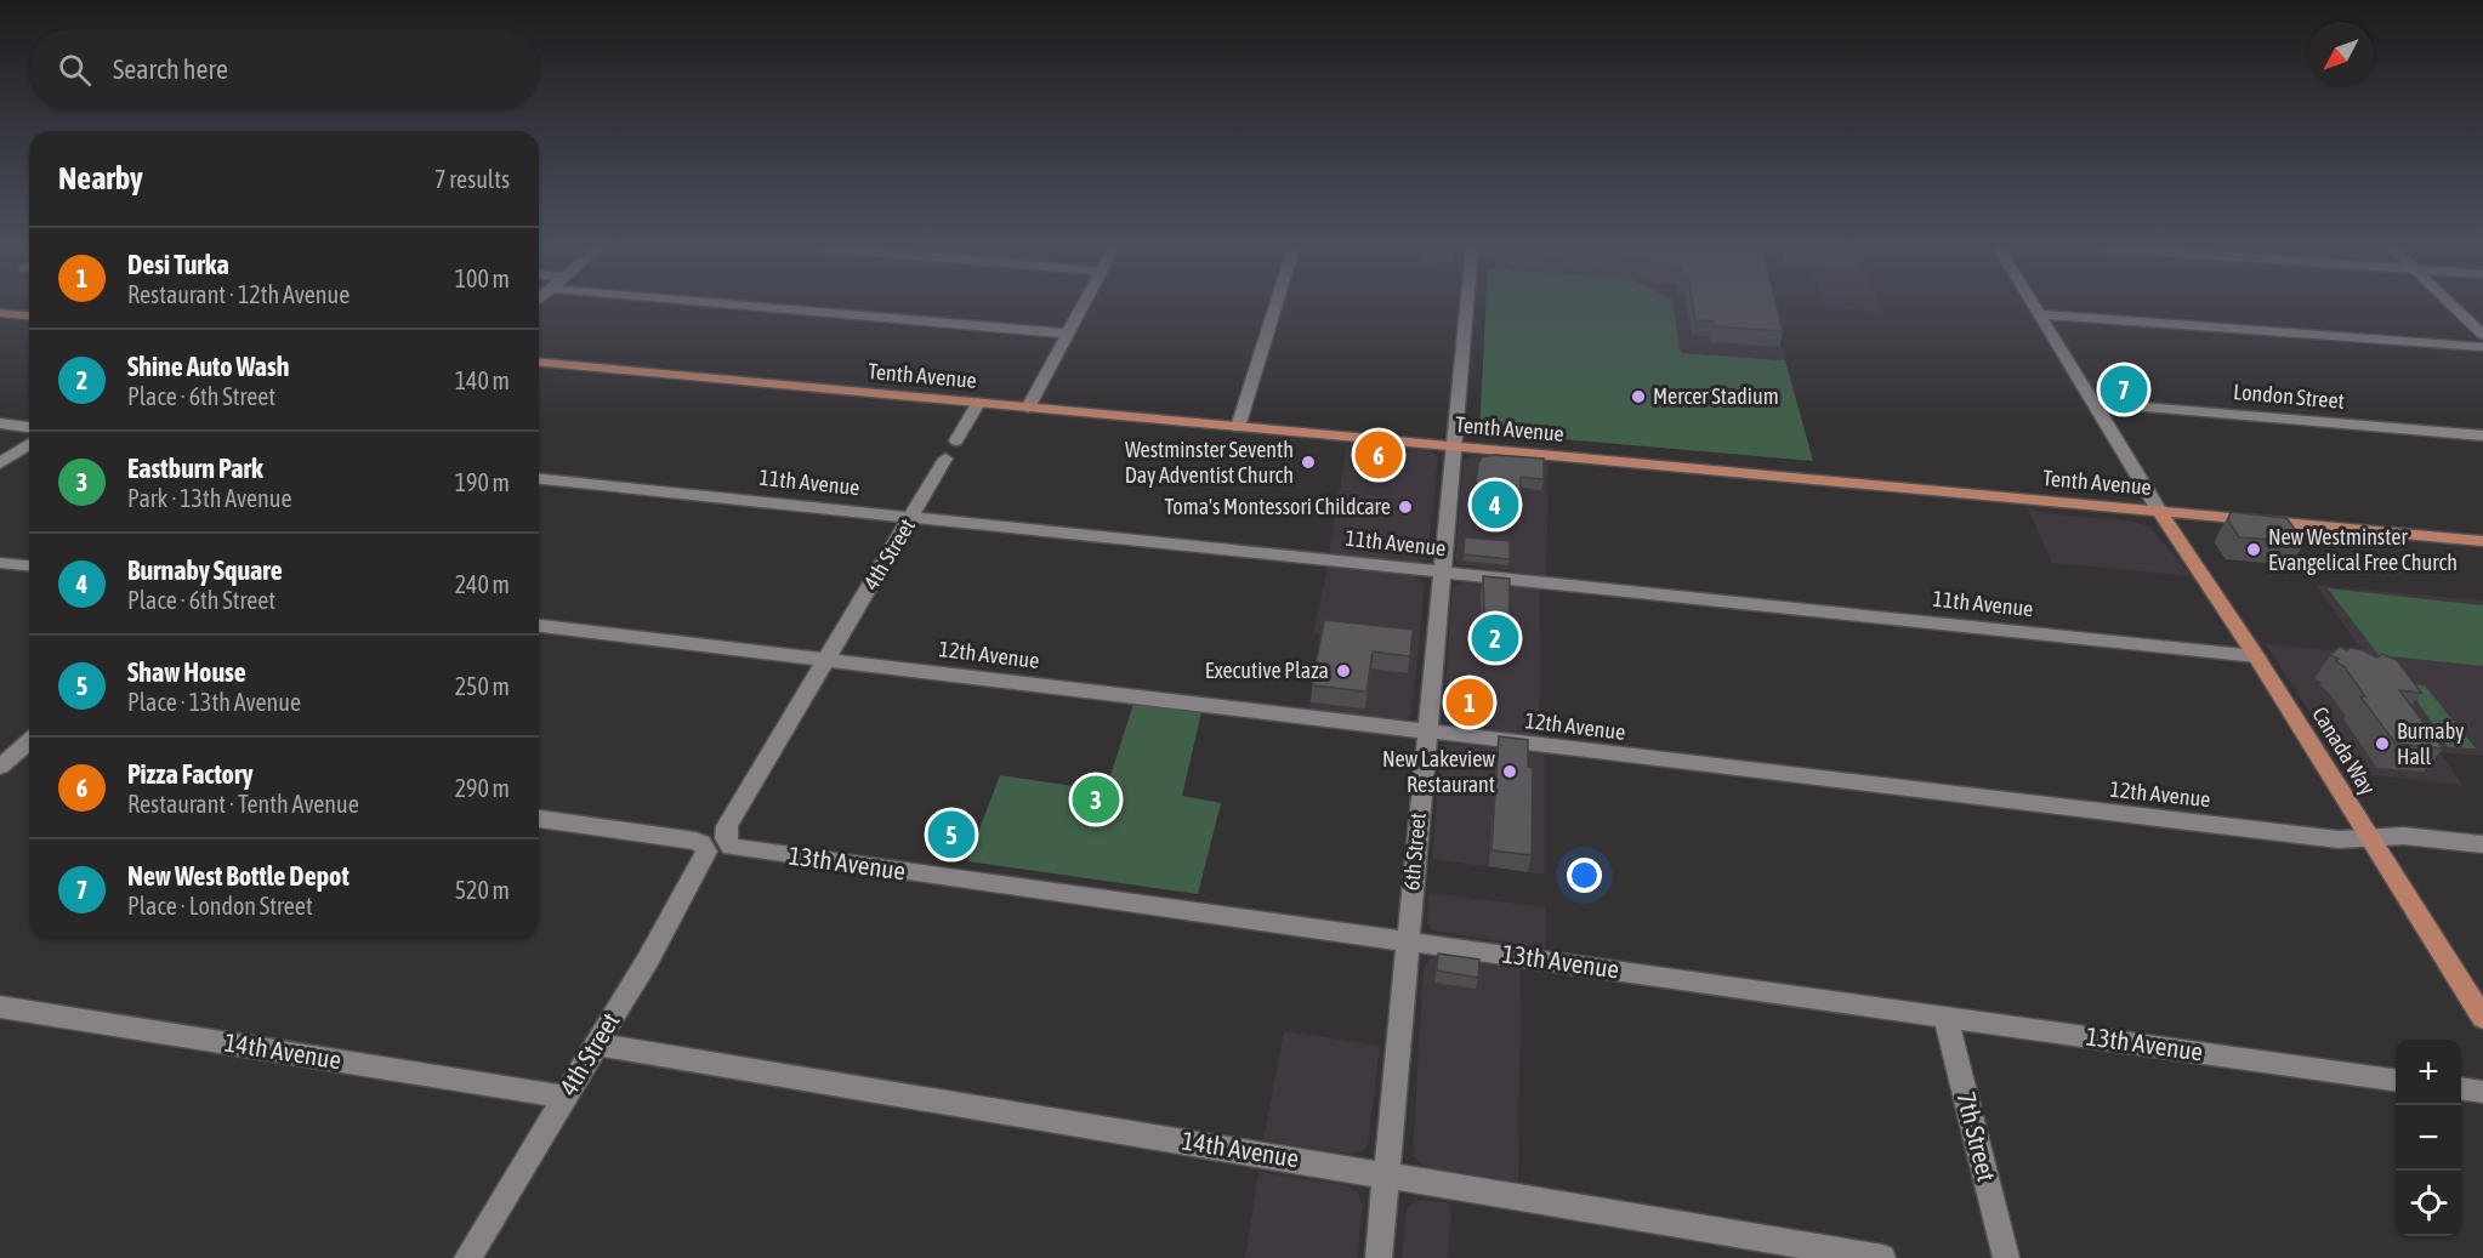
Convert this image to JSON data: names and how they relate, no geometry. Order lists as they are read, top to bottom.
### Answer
{
  "streets": {
    "main road": ["Tenth Avenue", "Canada Way"],
    "street": [
      "London Street",
      "11th Avenue",
      "4th Street",
      "12th Avenue",
      "6th Street",
      "13th Avenue",
      "14th Avenue",
      "7th Street"
    ]
  },
  "crossings": [
    ["Tenth Avenue", "Canada Way"],
    ["Tenth Avenue", "6th Street"],
    ["11th Avenue", "4th Street"],
    ["11th Avenue", "Canada Way"],
    ["11th Avenue", "6th Street"],
    ["4th Street", "12th Avenue"],
    ["4th Street", "13th Avenue"],
    ["4th Street", "14th Avenue"],
    ["12th Avenue", "Canada Way"],
    ["12th Avenue", "6th Street"],
    ["6th Street", "13th Avenue"],
    ["6th Street", "14th Avenue"],
    ["13th Avenue", "7th Street"]
  ],
  "places": [
    "Mercer Stadium",
    "Westminster Seventh Day Adventist Church",
    "Toma's Montessori Childcare",
    "New Westminster Evangelical Free Church",
    "Executive Plaza",
    "Burnaby Hall",
    "New Lakeview Restaurant"
  ],
  "north": "bottom left",
  "page": {
    "search": "Search here",
    "heading": ["Nearby", "7 results"],
    "list": [
      {
        "mark": "1",
        "name": "Desi Turka",
        "note": "Restaurant · 12th Avenue",
        "value": "100 m"
      },
      {
        "mark": "2",
        "name": "Shine Auto Wash",
        "note": "Place · 6th Street",
        "value": "140 m"
      },
      {
        "mark": "3",
        "name": "Eastburn Park",
        "note": "Park · 13th Avenue",
        "value": "190 m"
      },
      {
        "mark": "4",
        "name": "Burnaby Square",
        "note": "Place · 6th Street",
        "value": "240 m"
      },
      {
        "mark": "5",
        "name": "Shaw House",
        "note": "Place · 13th Avenue",
        "value": "250 m"
      },
      {
        "mark": "6",
        "name": "Pizza Factory",
        "note": "Restaurant · Tenth Avenue",
        "value": "290 m"
      },
      {
        "mark": "7",
        "name": "New West Bottle Depot",
        "note": "Place · London Street",
        "value": "520 m"
      }
    ],
    "pins": [
      "7",
      "6",
      "4",
      "2",
      "1",
      "3",
      "5"
    ],
    "map_buttons": ["+", "−"]
  }
}
